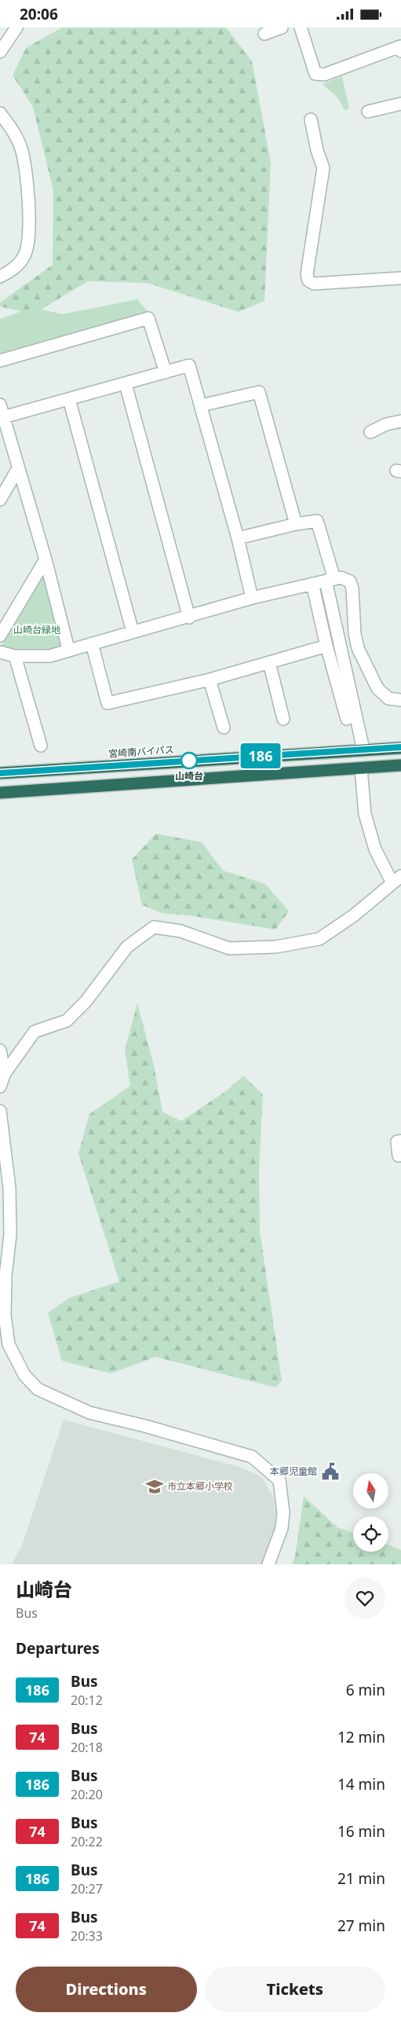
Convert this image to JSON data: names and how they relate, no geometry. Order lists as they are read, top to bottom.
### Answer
{
  "streets": {
    "highway": ["宮崎南バイパス"]
  },
  "parks": ["山崎台緑地"],
  "places": {
    "other": ["山崎台"],
    "public building": ["本郷児童館"],
    "school or university": ["市立本郷小学校"]
  },
  "lines": ["bus line 186"],
  "north": "top",
  "page": {
    "status": "20:06",
    "on_map": "186",
    "heading": [
      ["山崎台", "Bus"],
      "Departures"
    ],
    "list": [
      {
        "mark": "186",
        "name": "Bus",
        "note": "20:12",
        "value": "6 min"
      },
      {
        "mark": "74",
        "name": "Bus",
        "note": "20:18",
        "value": "12 min"
      },
      {
        "mark": "186",
        "name": "Bus",
        "note": "20:20",
        "value": "14 min"
      },
      {
        "mark": "74",
        "name": "Bus",
        "note": "20:22",
        "value": "16 min"
      },
      {
        "mark": "186",
        "name": "Bus",
        "note": "20:27",
        "value": "21 min"
      },
      {
        "mark": "74",
        "name": "Bus",
        "note": "20:33",
        "value": "27 min"
      }
    ],
    "buttons": ["Directions", "Tickets"]
  }
}
